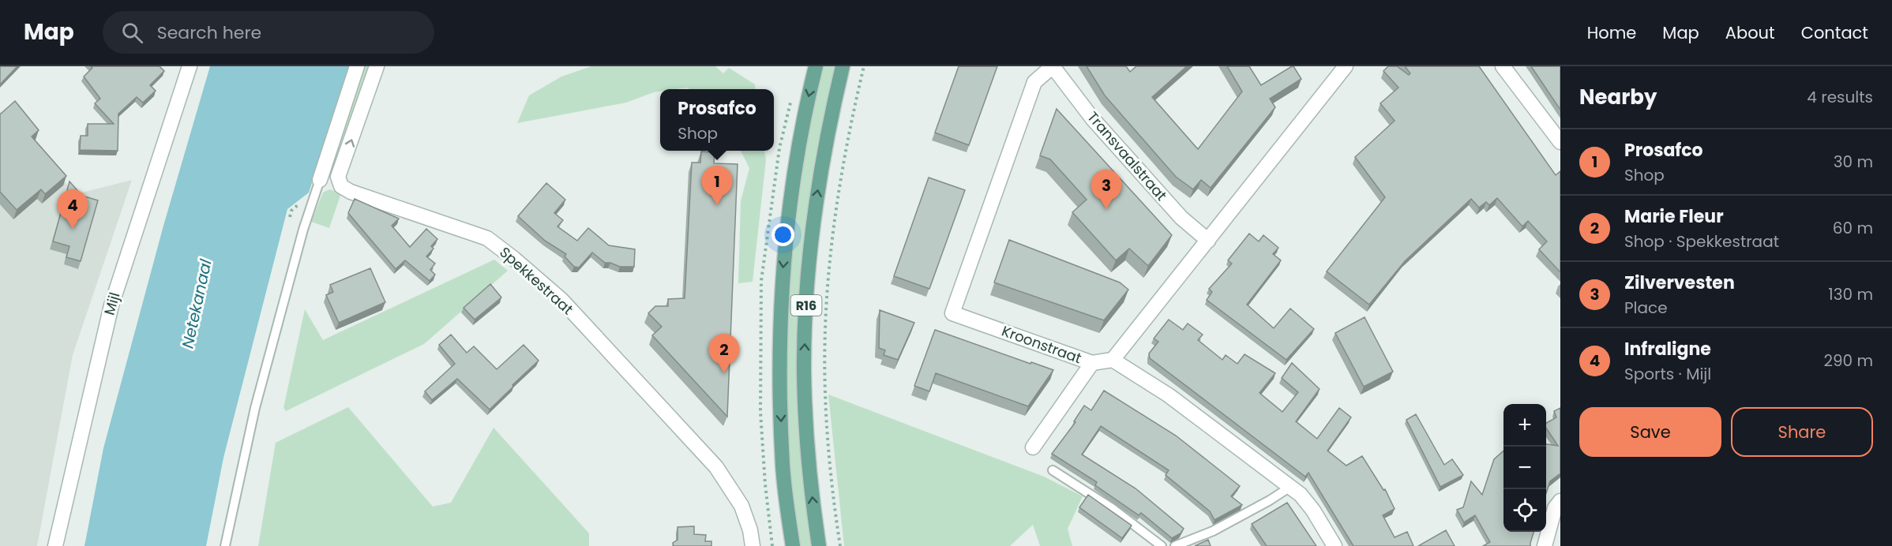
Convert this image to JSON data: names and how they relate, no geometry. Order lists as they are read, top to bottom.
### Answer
{
  "streets": {
    "main road": ["R16"],
    "street": [
      "Transvaalstraat",
      "Spekkestraat",
      "Mijl",
      "Kroonstraat"
    ]
  },
  "crossings": [
    ["Transvaalstraat", "Kroonstraat"]
  ],
  "one_way": ["Spekkestraat"],
  "water": ["Netekanaal"],
  "page": {
    "header": "Map",
    "search": "Search here",
    "nav": [
      "Home",
      "Map",
      "About",
      "Contact"
    ],
    "heading": ["Nearby", "4 results"],
    "popup": ["Prosafco", "Shop"],
    "list": [
      {
        "mark": "1",
        "name": "Prosafco",
        "note": "Shop",
        "value": "30 m"
      },
      {
        "mark": "2",
        "name": "Marie Fleur",
        "note": "Shop · Spekkestraat",
        "value": "60 m"
      },
      {
        "mark": "3",
        "name": "Zilvervesten",
        "note": "Place",
        "value": "130 m"
      },
      {
        "mark": "4",
        "name": "Infraligne",
        "note": "Sports · Mijl",
        "value": "290 m"
      }
    ],
    "pins": [
      "1",
      "3",
      "4",
      "2"
    ],
    "buttons": ["Save", "Share"],
    "map_buttons": ["+", "−"]
  }
}
